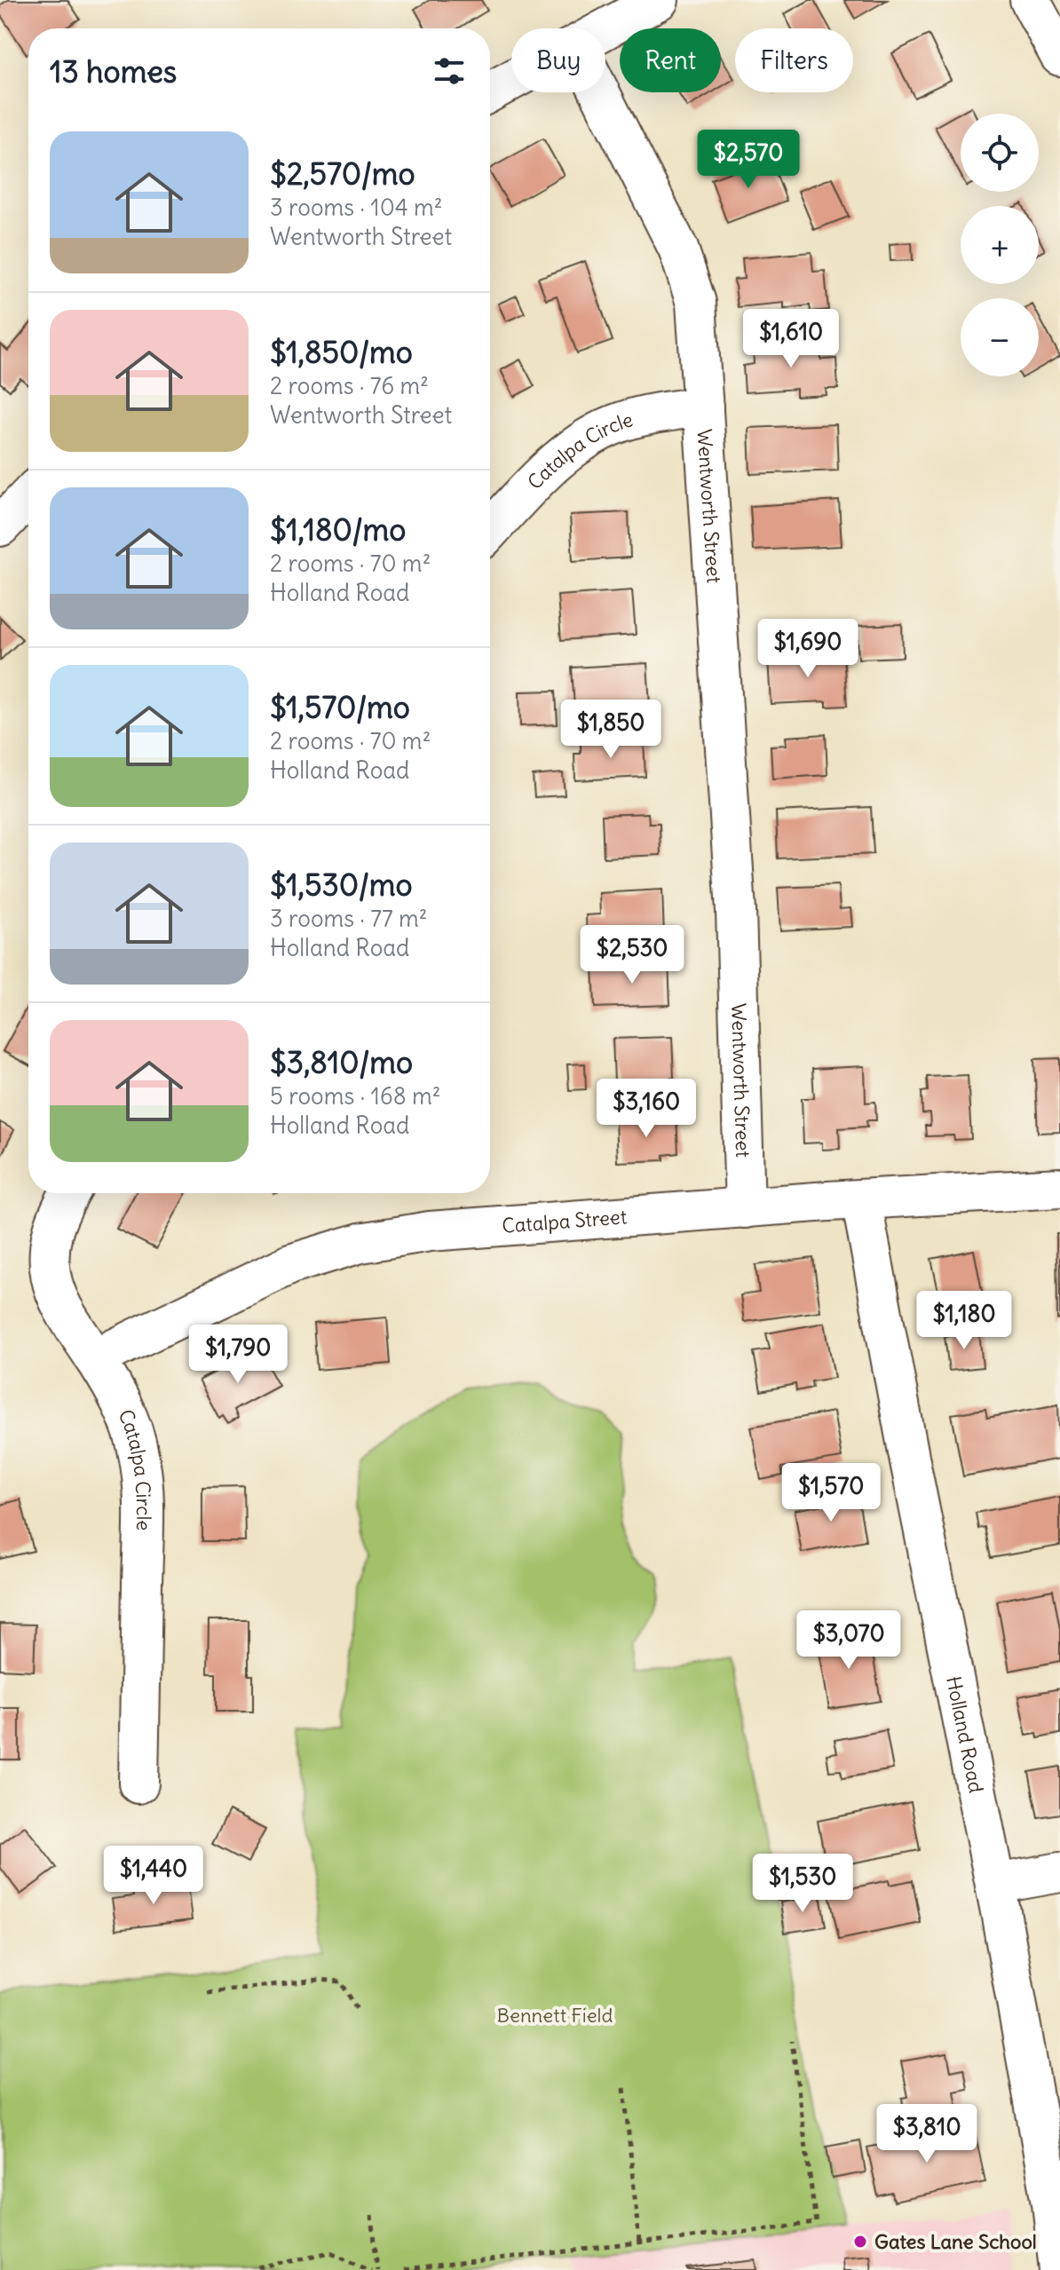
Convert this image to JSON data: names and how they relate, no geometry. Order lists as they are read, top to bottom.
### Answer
{
  "streets": {
    "street": [
      "Catalpa Circle",
      "Wentworth Street",
      "Catalpa Street",
      "Holland Road"
    ]
  },
  "crossings": [
    ["Catalpa Circle", "Wentworth Street"],
    ["Catalpa Circle", "Catalpa Street"],
    ["Wentworth Street", "Catalpa Street"],
    ["Catalpa Street", "Holland Road"]
  ],
  "parks": ["Bennett Field"],
  "places": ["Gates Lane School"],
  "page": {
    "chip": ["Buy", "Rent", "Filters"],
    "heading": "13 homes",
    "map_buttons": ["+", "−"],
    "list": [
      {
        "name": "$2,570/mo",
        "note": "3 rooms · 104 m² · Wentworth Street"
      },
      {
        "name": "$1,850/mo",
        "note": "2 rooms · 76 m² · Wentworth Street"
      },
      {
        "name": "$1,180/mo",
        "note": "2 rooms · 70 m² · Holland Road"
      },
      {
        "name": "$1,570/mo",
        "note": "2 rooms · 70 m² · Holland Road"
      },
      {
        "name": "$1,530/mo",
        "note": "3 rooms · 77 m² · Holland Road"
      },
      {
        "name": "$3,810/mo",
        "note": "5 rooms · 168 m² · Holland Road"
      }
    ],
    "price": [
      "$2,570",
      "$1,610",
      "$1,690",
      "$1,850",
      "$2,530",
      "$3,160",
      "$1,180",
      "$1,790",
      "$1,570",
      "$3,070",
      "$1,440",
      "$1,530",
      "$3,810"
    ]
  }
}
